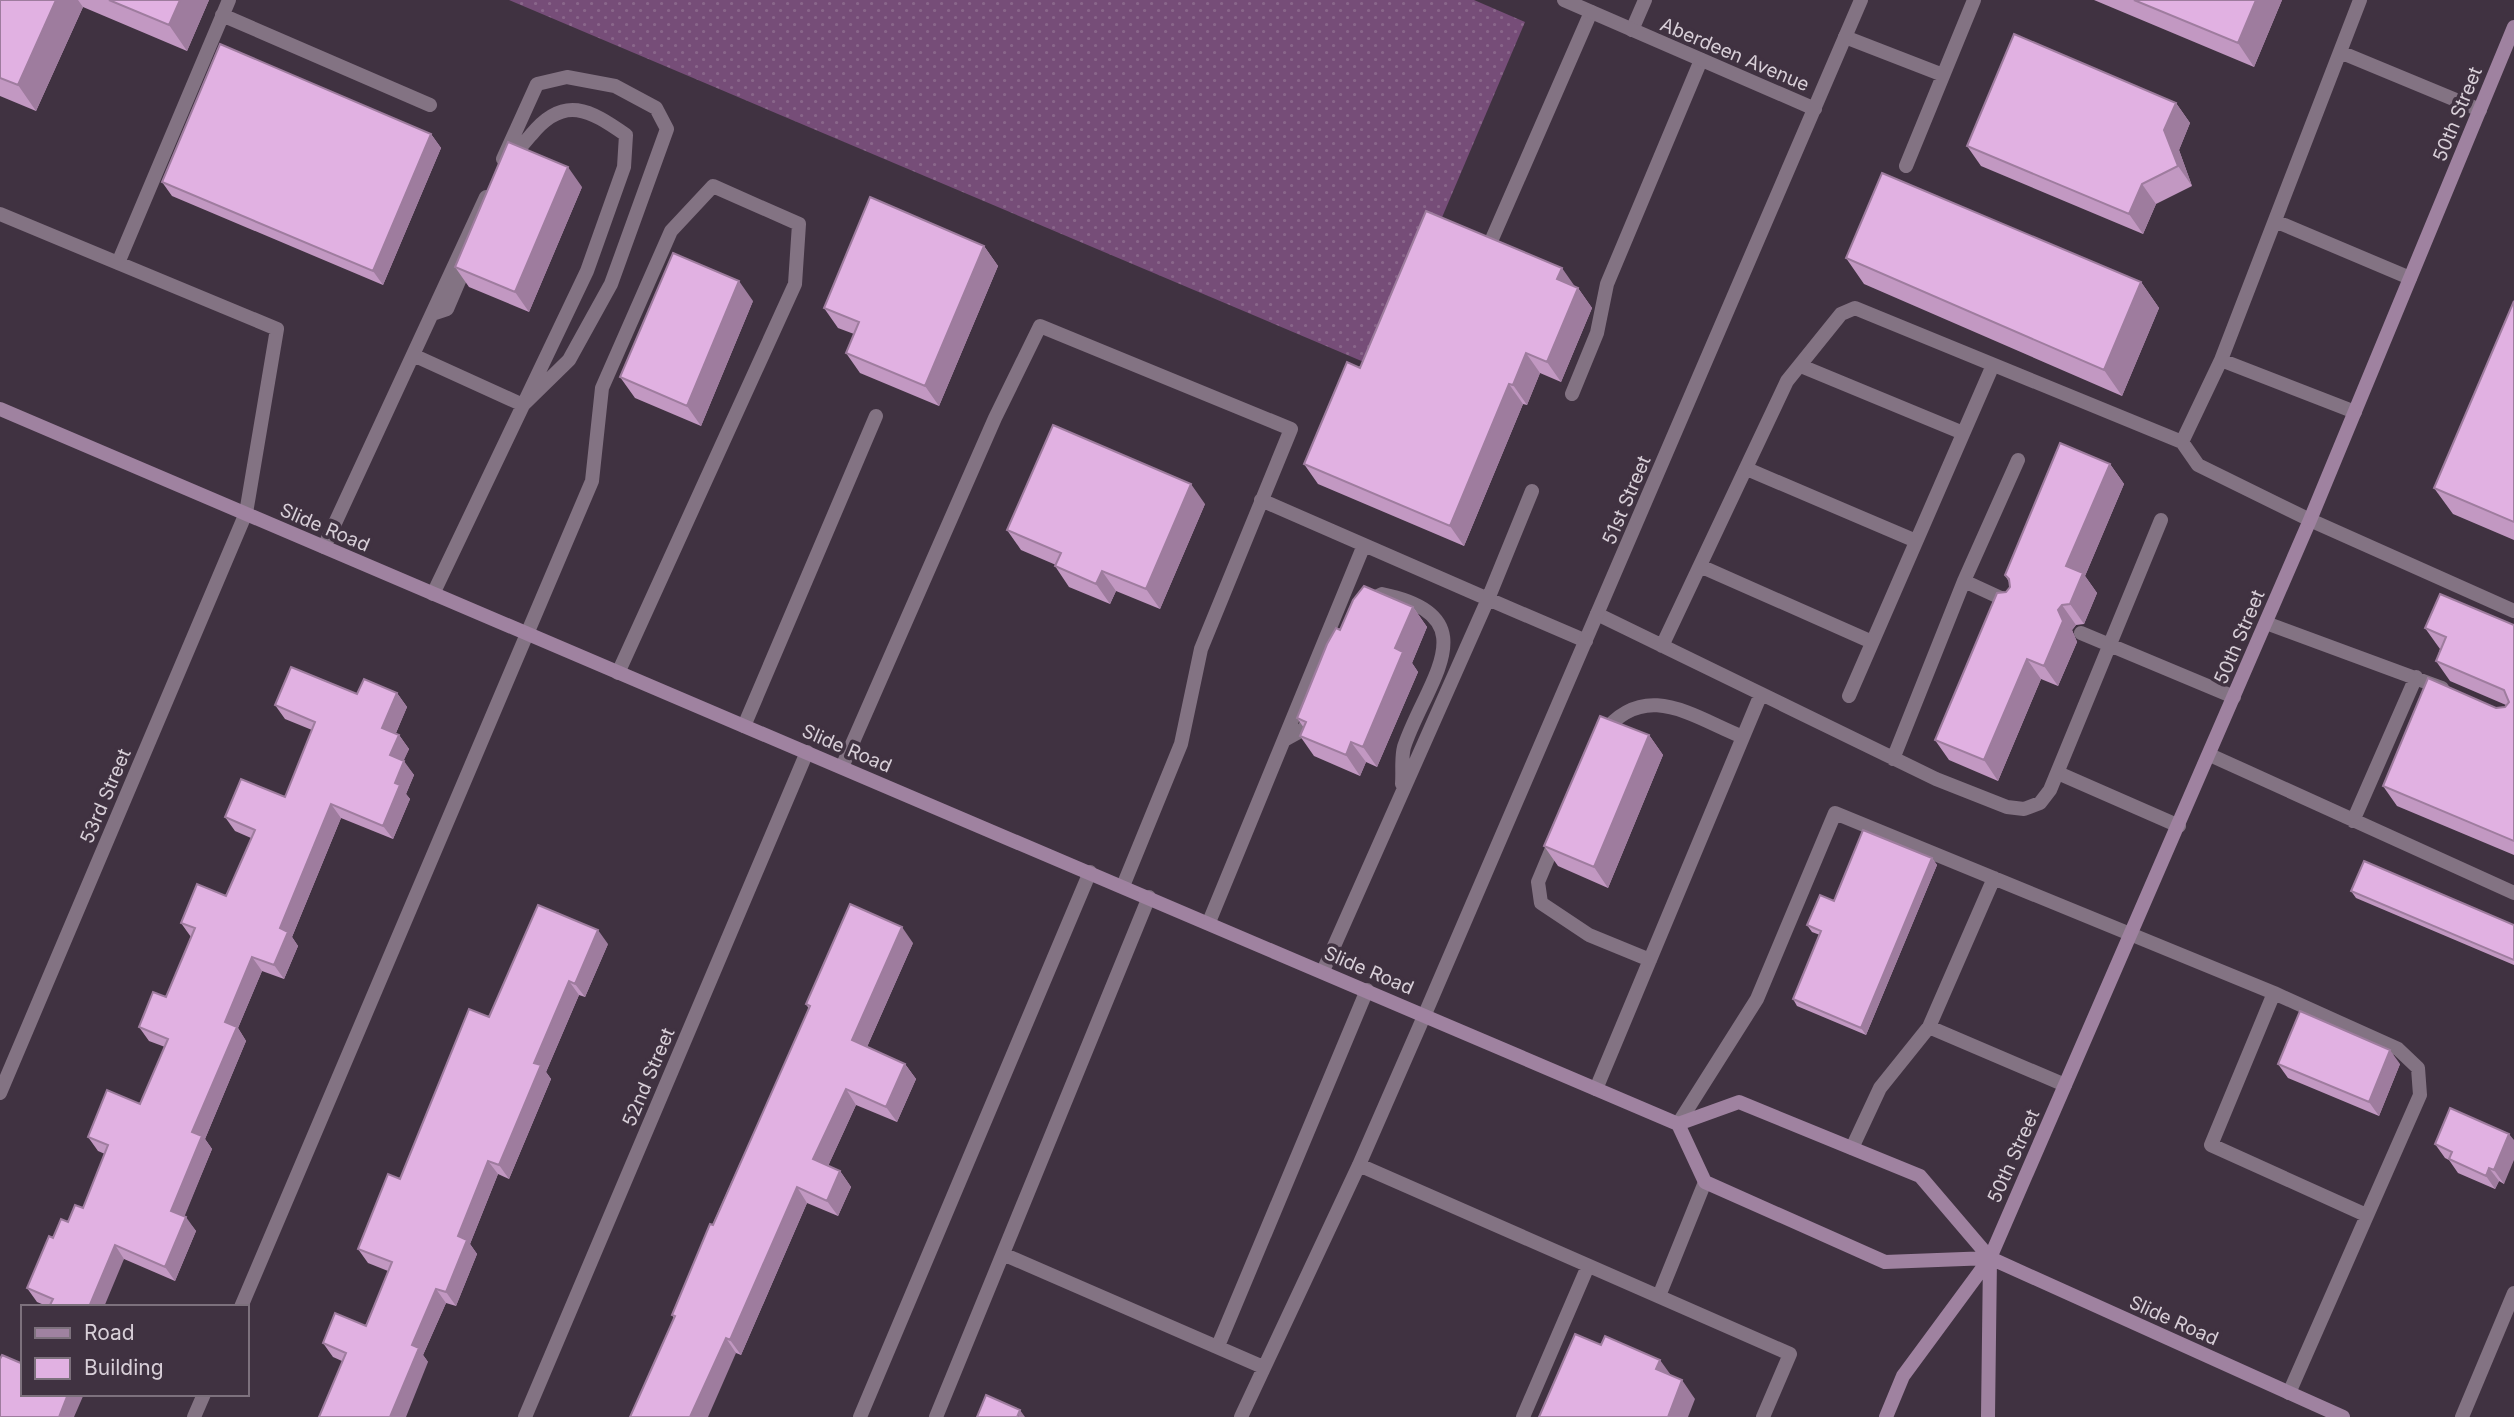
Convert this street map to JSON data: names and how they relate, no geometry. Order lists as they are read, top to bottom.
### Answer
{
  "streets": {
    "main road": ["50th Street", "Slide Road"],
    "street": [
      "Aberdeen Avenue",
      "51st Street",
      "53rd Street",
      "52nd Street"
    ]
  },
  "crossings": [
    ["Aberdeen Avenue", "51st Street"],
    ["50th Street", "Slide Road"],
    ["51st Street", "Slide Road"],
    ["Slide Road", "53rd Street"],
    ["Slide Road", "52nd Street"]
  ],
  "legend": ["Road", "Building"]
}
